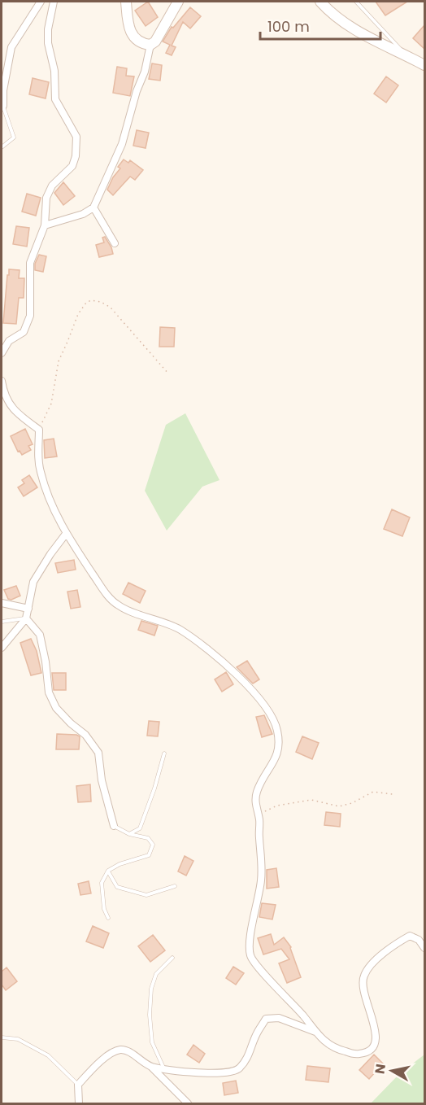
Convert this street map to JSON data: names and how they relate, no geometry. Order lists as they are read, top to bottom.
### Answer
{
  "scale_bar": "100 m",
  "north": "left"
}
